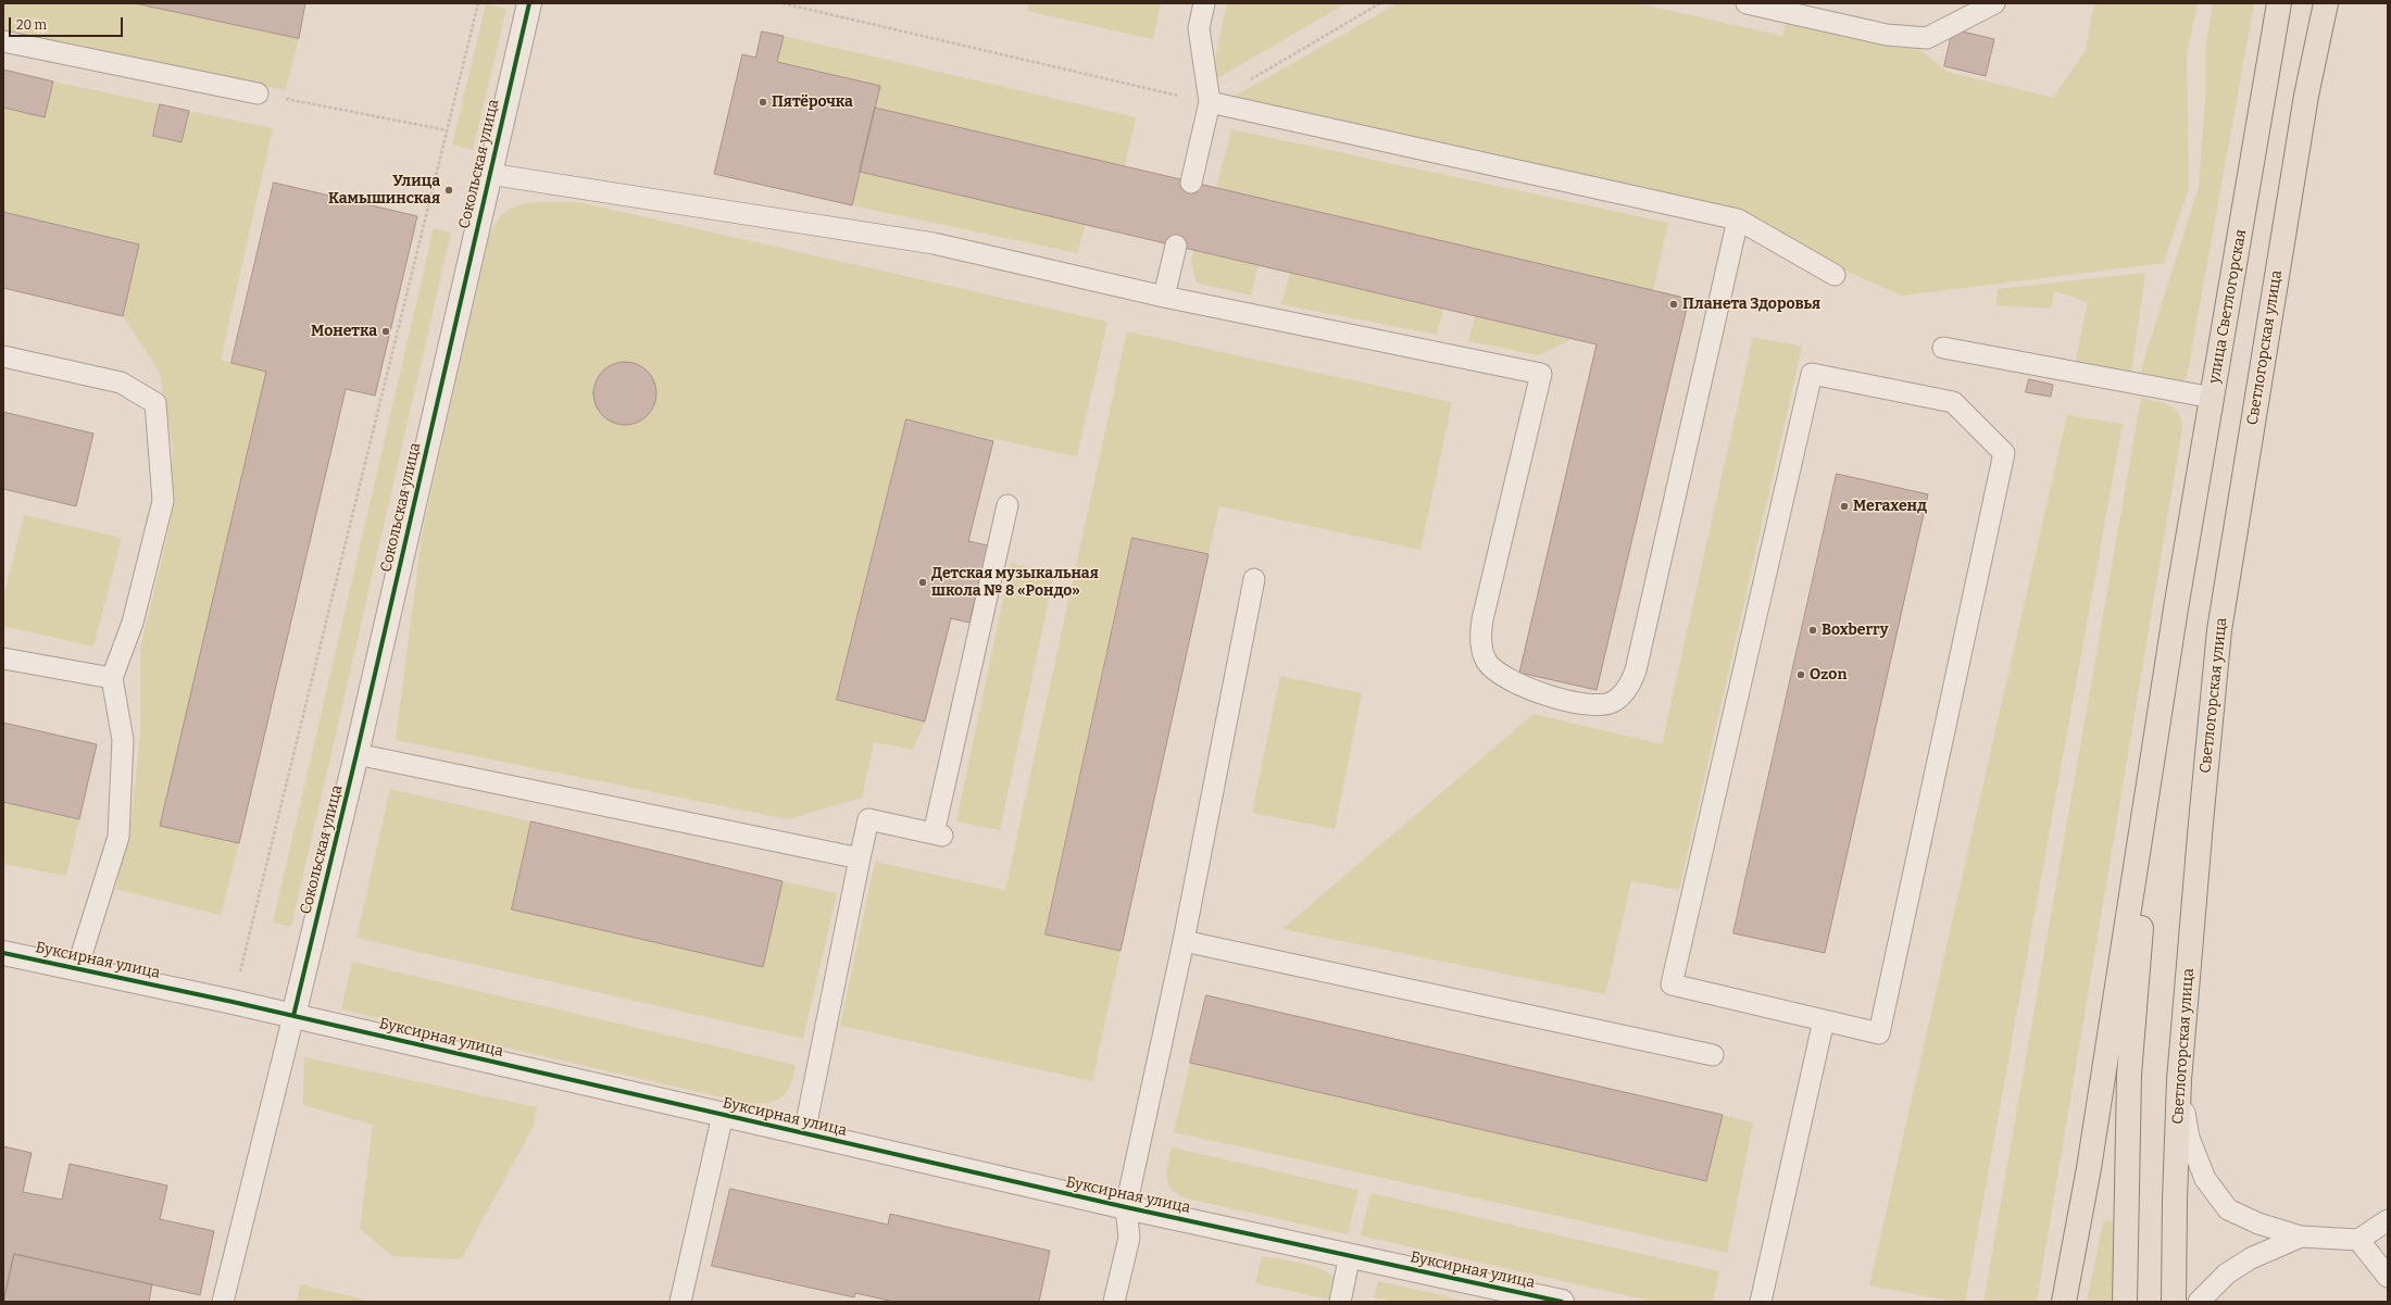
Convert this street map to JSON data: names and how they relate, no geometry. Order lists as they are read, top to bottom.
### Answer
{
  "streets": {
    "main road": ["улица Светлогорская", "Светлогорская улица"],
    "street": ["Сокольская улица", "Буксирная улица"]
  },
  "crossings": [
    ["Сокольская улица", "Буксирная улица"]
  ],
  "places": [
    "Пятёрочка",
    "Улица Камышинская",
    "Планета Здоровья",
    "Монетка",
    "Мегахенд",
    "Детская музыкальная школа № 8 «Рондо»",
    "Boxberry",
    "Ozon"
  ],
  "scale_bar": "20 m"
}
